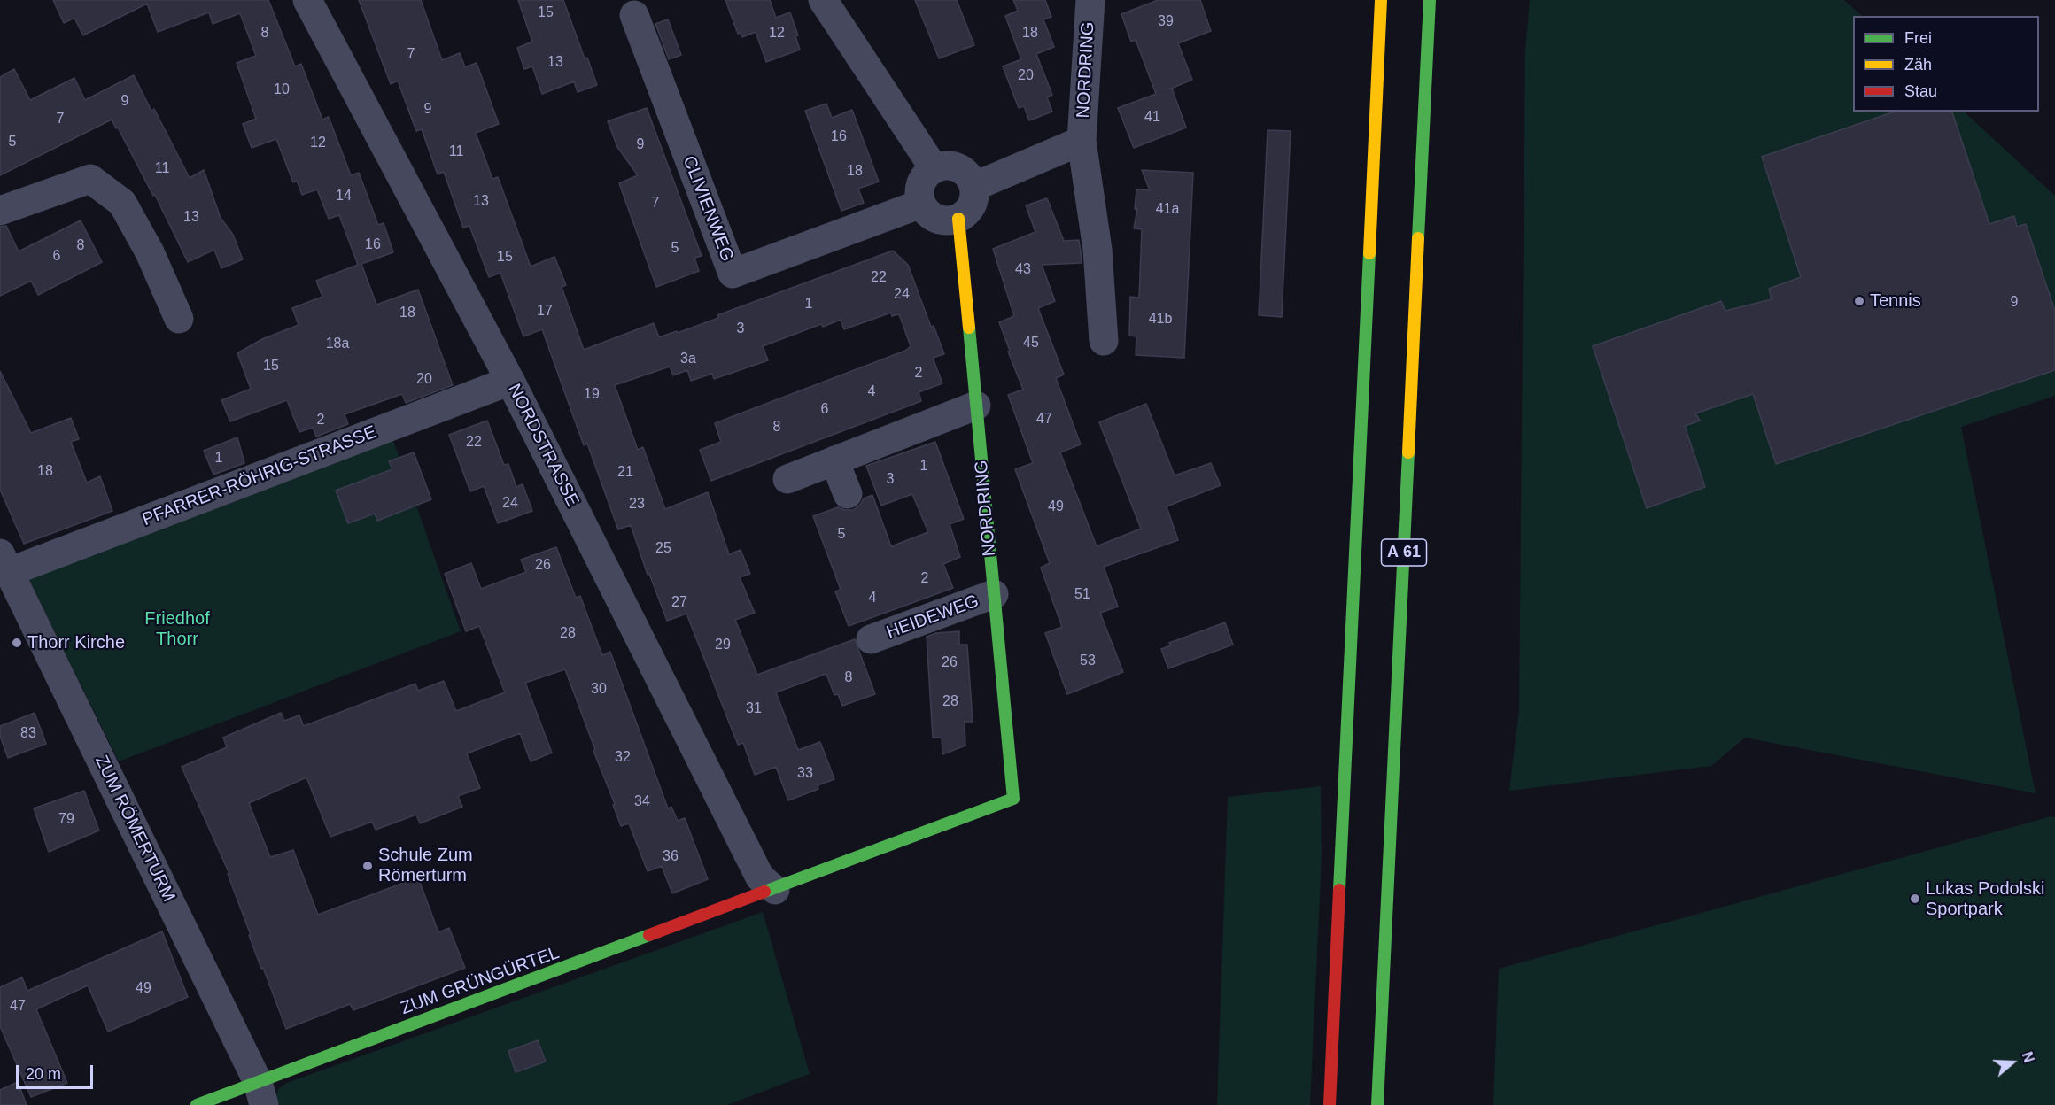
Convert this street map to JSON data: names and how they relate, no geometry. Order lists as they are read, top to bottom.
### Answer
{
  "streets": {
    "main road": ["NORDRING", "A 61", "ZUM GRÜNGÜRTEL"],
    "street": [
      "CLIVIENWEG",
      "NORDSTRASSE",
      "PFARRER-RÖHRIG-STRASSE",
      "HEIDEWEG",
      "ZUM RÖMERTURM"
    ]
  },
  "crossings": [
    ["NORDRING", "CLIVIENWEG"],
    ["NORDRING", "HEIDEWEG"],
    ["NORDRING", "ZUM GRÜNGÜRTEL"],
    ["NORDSTRASSE", "PFARRER-RÖHRIG-STRASSE"],
    ["NORDSTRASSE", "ZUM GRÜNGÜRTEL"],
    ["PFARRER-RÖHRIG-STRASSE", "ZUM RÖMERTURM"],
    ["ZUM RÖMERTURM", "ZUM GRÜNGÜRTEL"]
  ],
  "parks": ["Friedhof Thorr"],
  "places": [
    "Tennis",
    "Thorr Kirche",
    "Schule Zum Römerturm",
    "Lukas Podolski Sportpark"
  ],
  "house_numbers": [
    "15",
    "39",
    "8",
    "12",
    "18",
    "7",
    "13",
    "20",
    "10",
    "9",
    "9",
    "41",
    "7",
    "16",
    "5",
    "12",
    "9",
    "11",
    "11",
    "18",
    "14",
    "13",
    "7",
    "41a",
    "13",
    "16",
    "8",
    "5",
    "6",
    "15",
    "43",
    "22",
    "24",
    "9",
    "1",
    "17",
    "18",
    "41b",
    "3",
    "45",
    "18a",
    "3a",
    "15",
    "2",
    "20",
    "4",
    "19",
    "6",
    "47",
    "2",
    "8",
    "22",
    "1",
    "1",
    "18",
    "21",
    "3",
    "24",
    "23",
    "49",
    "5",
    "25",
    "26",
    "2",
    "51",
    "4",
    "27",
    "28",
    "29",
    "53",
    "26",
    "8",
    "30",
    "28",
    "31",
    "83",
    "32",
    "33",
    "34",
    "79",
    "36",
    "49",
    "47"
  ],
  "legend": ["Frei", "Zäh", "Stau"],
  "scale_bar": "20 m",
  "north": "right"
}
